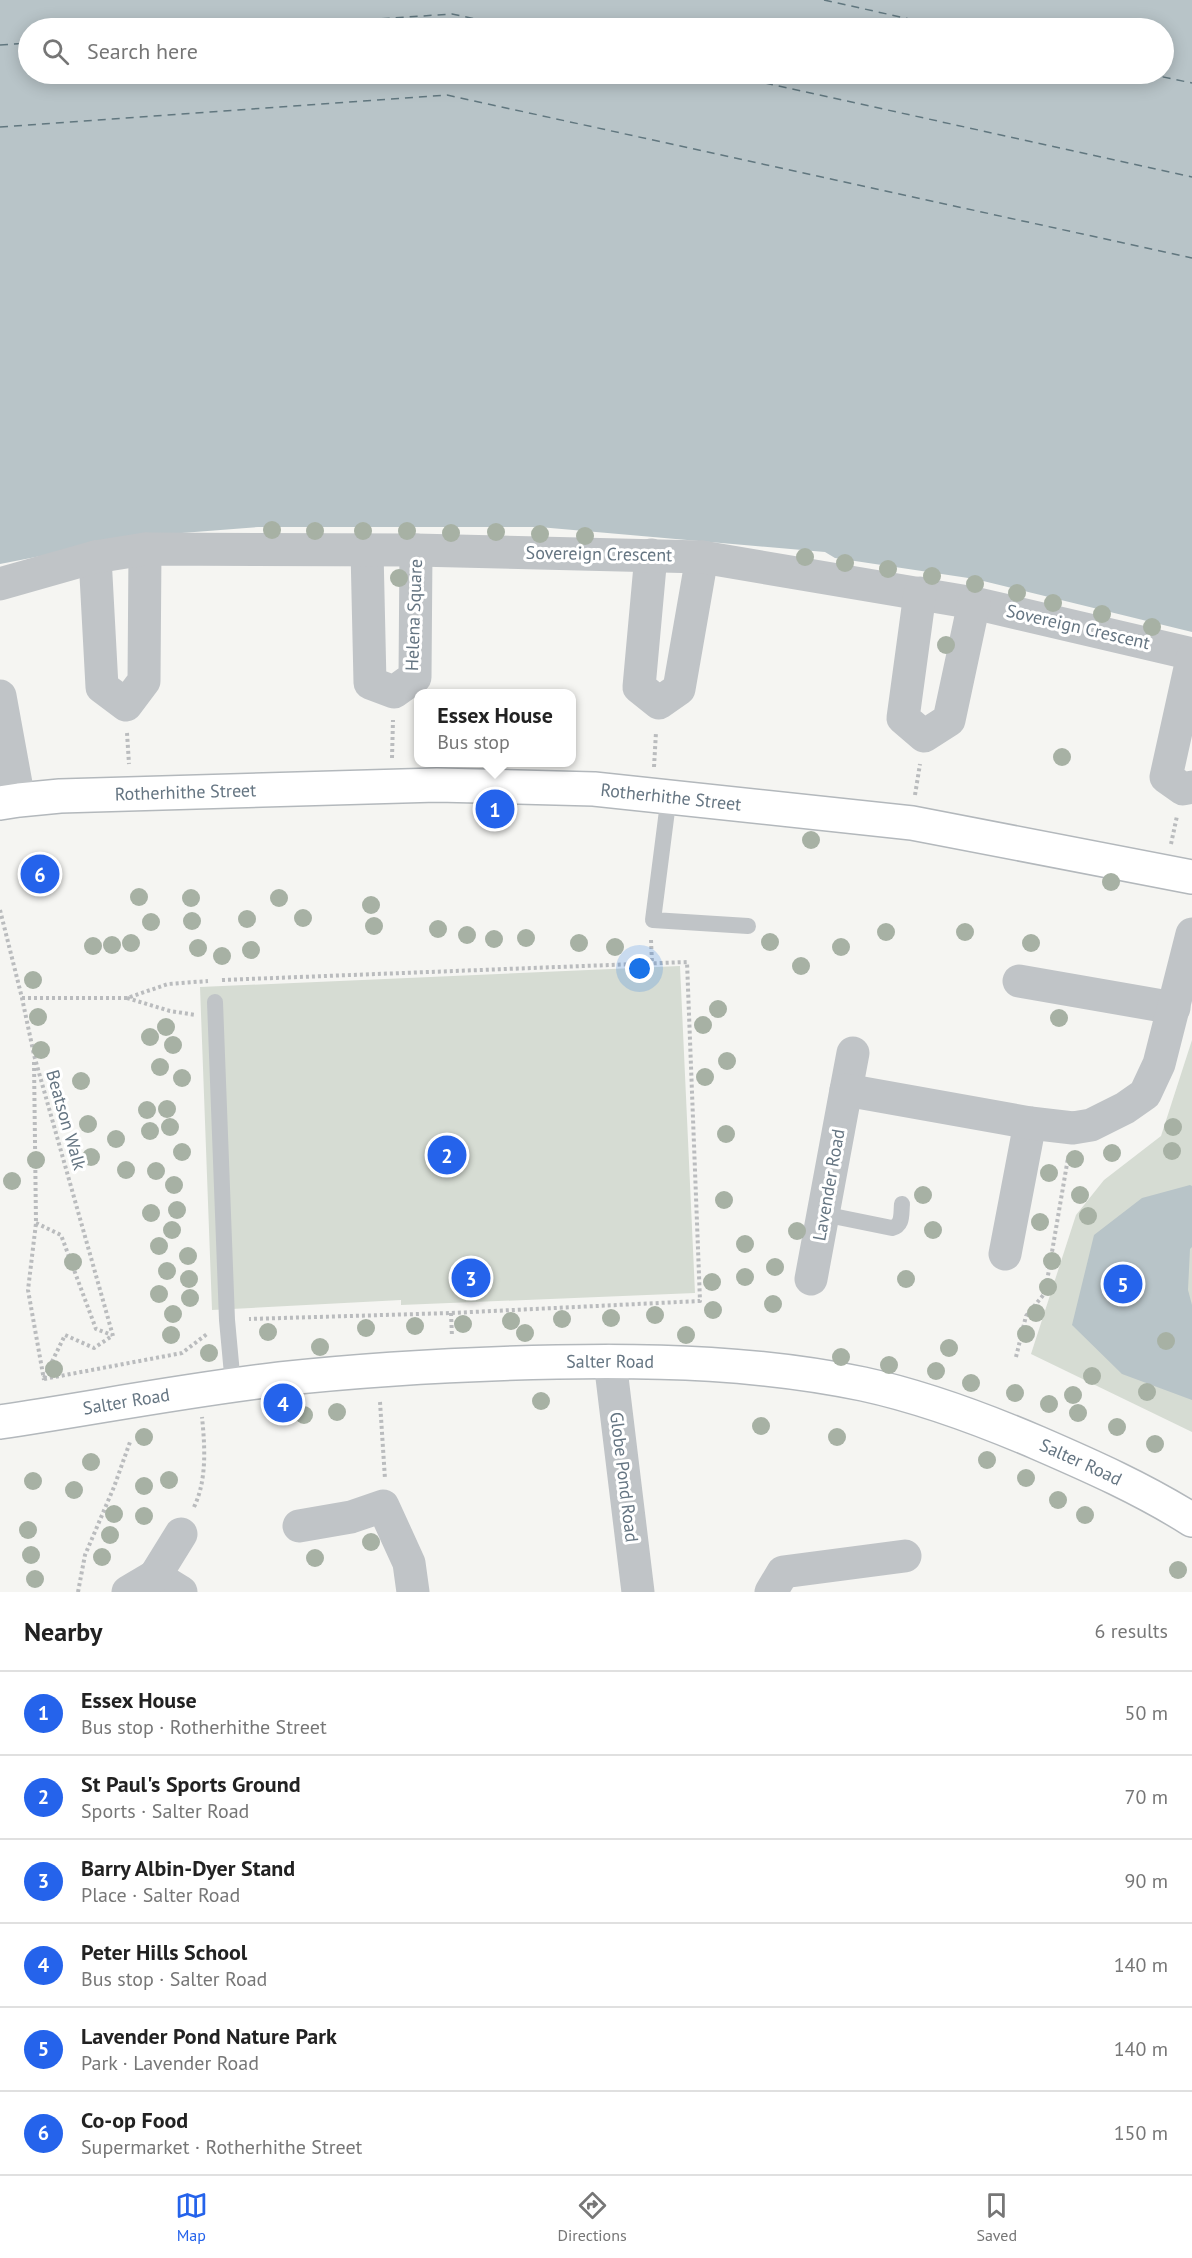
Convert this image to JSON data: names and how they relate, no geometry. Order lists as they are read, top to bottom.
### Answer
{
  "streets": {
    "main road": ["Rotherhithe Street", "Salter Road"],
    "street": [
      "Sovereign Crescent",
      "Helena Square",
      "Lavender Road",
      "Globe Pond Road"
    ],
    "path": ["Beatson Walk"]
  },
  "crossings": [
    ["Sovereign Crescent", "Helena Square"],
    ["Salter Road", "Globe Pond Road"]
  ],
  "page": {
    "search": "Search here",
    "popup": ["Essex House", "Bus stop"],
    "pins": [
      "1",
      "6",
      "2",
      "3",
      "5",
      "4"
    ],
    "heading": ["Nearby", "6 results"],
    "list": [
      {
        "mark": "1",
        "name": "Essex House",
        "note": "Bus stop · Rotherhithe Street",
        "value": "50 m"
      },
      {
        "mark": "2",
        "name": "St Paul's Sports Ground",
        "note": "Sports · Salter Road",
        "value": "70 m"
      },
      {
        "mark": "3",
        "name": "Barry Albin-Dyer Stand",
        "note": "Place · Salter Road",
        "value": "90 m"
      },
      {
        "mark": "4",
        "name": "Peter Hills School",
        "note": "Bus stop · Salter Road",
        "value": "140 m"
      },
      {
        "mark": "5",
        "name": "Lavender Pond Nature Park",
        "note": "Park · Lavender Road",
        "value": "140 m"
      },
      {
        "mark": "6",
        "name": "Co-op Food",
        "note": "Supermarket · Rotherhithe Street",
        "value": "150 m"
      }
    ],
    "nav": ["Map", "Directions", "Saved"]
  }
}
